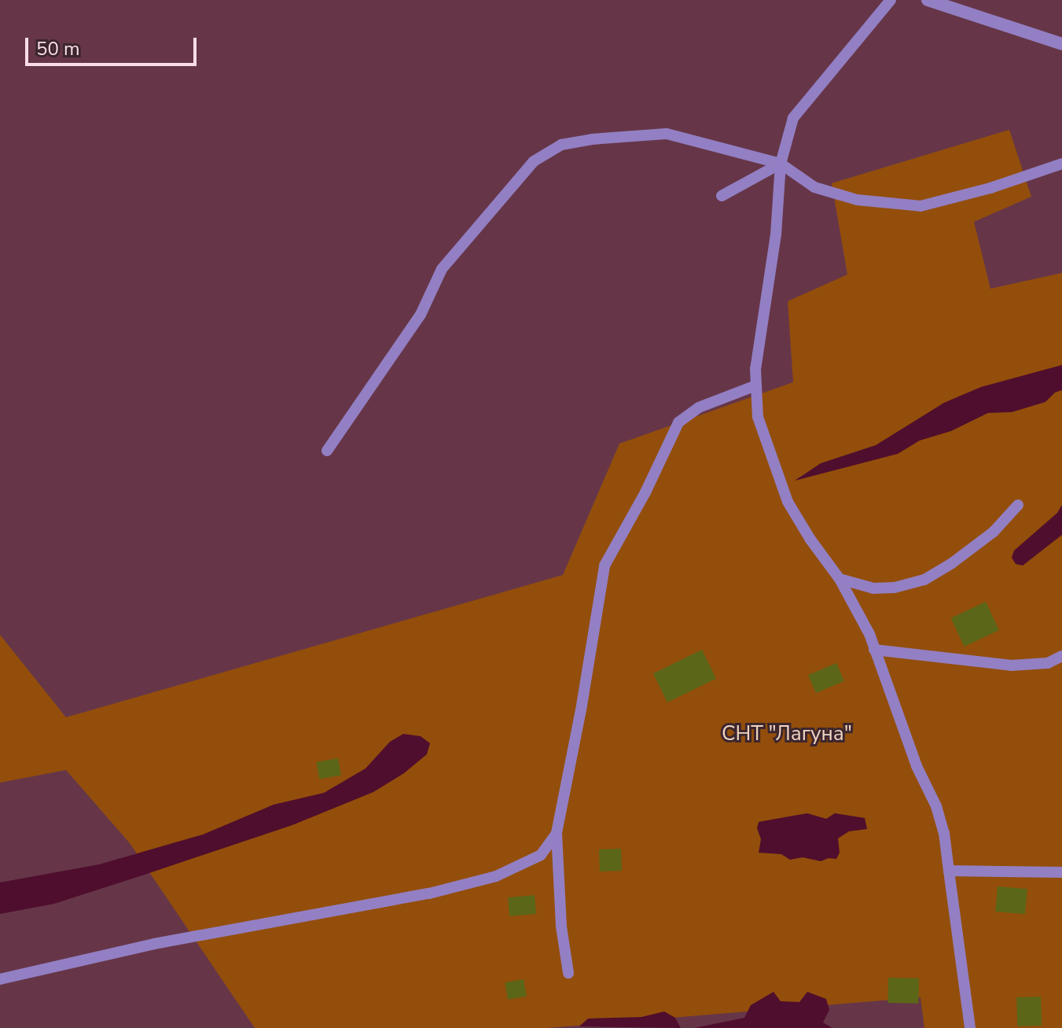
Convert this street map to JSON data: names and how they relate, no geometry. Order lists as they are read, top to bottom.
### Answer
{
  "parks": ["СНТ \"Лагуна\""],
  "scale_bar": "50 m"
}
